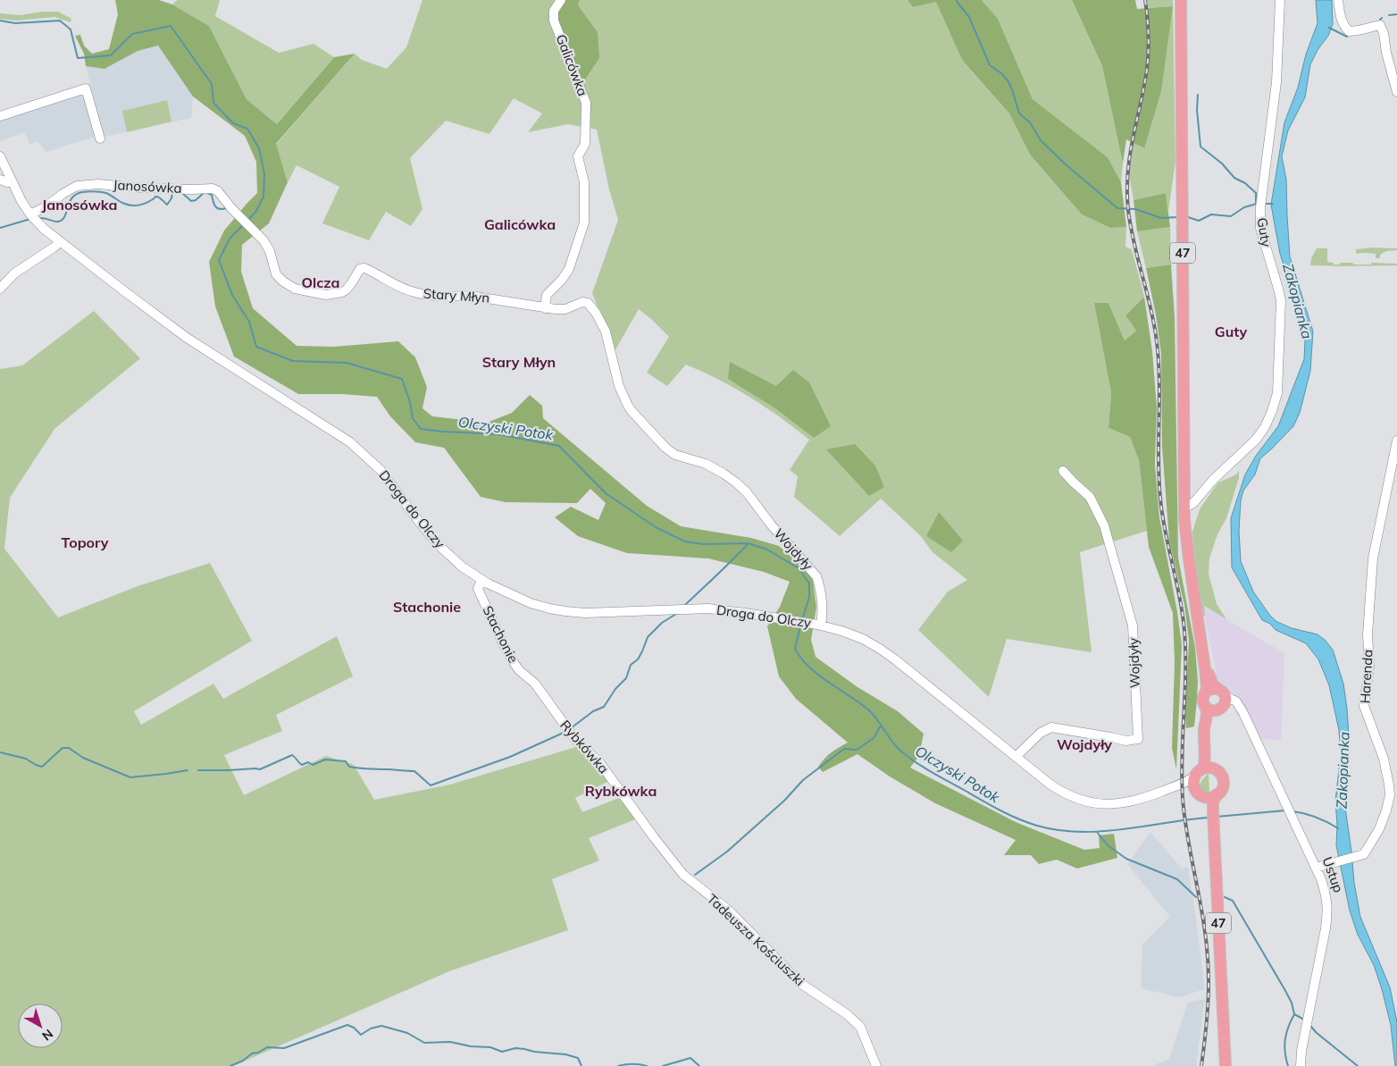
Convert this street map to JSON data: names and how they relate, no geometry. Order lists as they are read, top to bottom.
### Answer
{
  "streets": {
    "main road": ["47"],
    "street": [
      "Galicówka",
      "Janosówka",
      "Guty",
      "Stary Młyn",
      "Droga do Olczy",
      "Wojdyły",
      "Stachonie",
      "Harenda",
      "Rybkówka",
      "Ustup",
      "Tadeusza Kościuszki"
    ]
  },
  "crossings": [
    ["Galicówka", "Stary Młyn"],
    ["Janosówka", "Stary Młyn"],
    ["Guty", "47"],
    ["47", "Ustup"],
    ["Stary Młyn", "Wojdyły"],
    ["Droga do Olczy", "Wojdyły"],
    ["Droga do Olczy", "Stachonie"],
    ["Stachonie", "Rybkówka"],
    ["Harenda", "Ustup"],
    ["Rybkówka", "Tadeusza Kościuszki"]
  ],
  "districts": [
    "Janosówka",
    "Galicówka",
    "Olcza",
    "Guty",
    "Stary Młyn",
    "Topory",
    "Stachonie",
    "Wojdyły",
    "Rybkówka"
  ],
  "water": ["Zakopianka", "Olczyski Potok"],
  "north": "bottom right"
}
